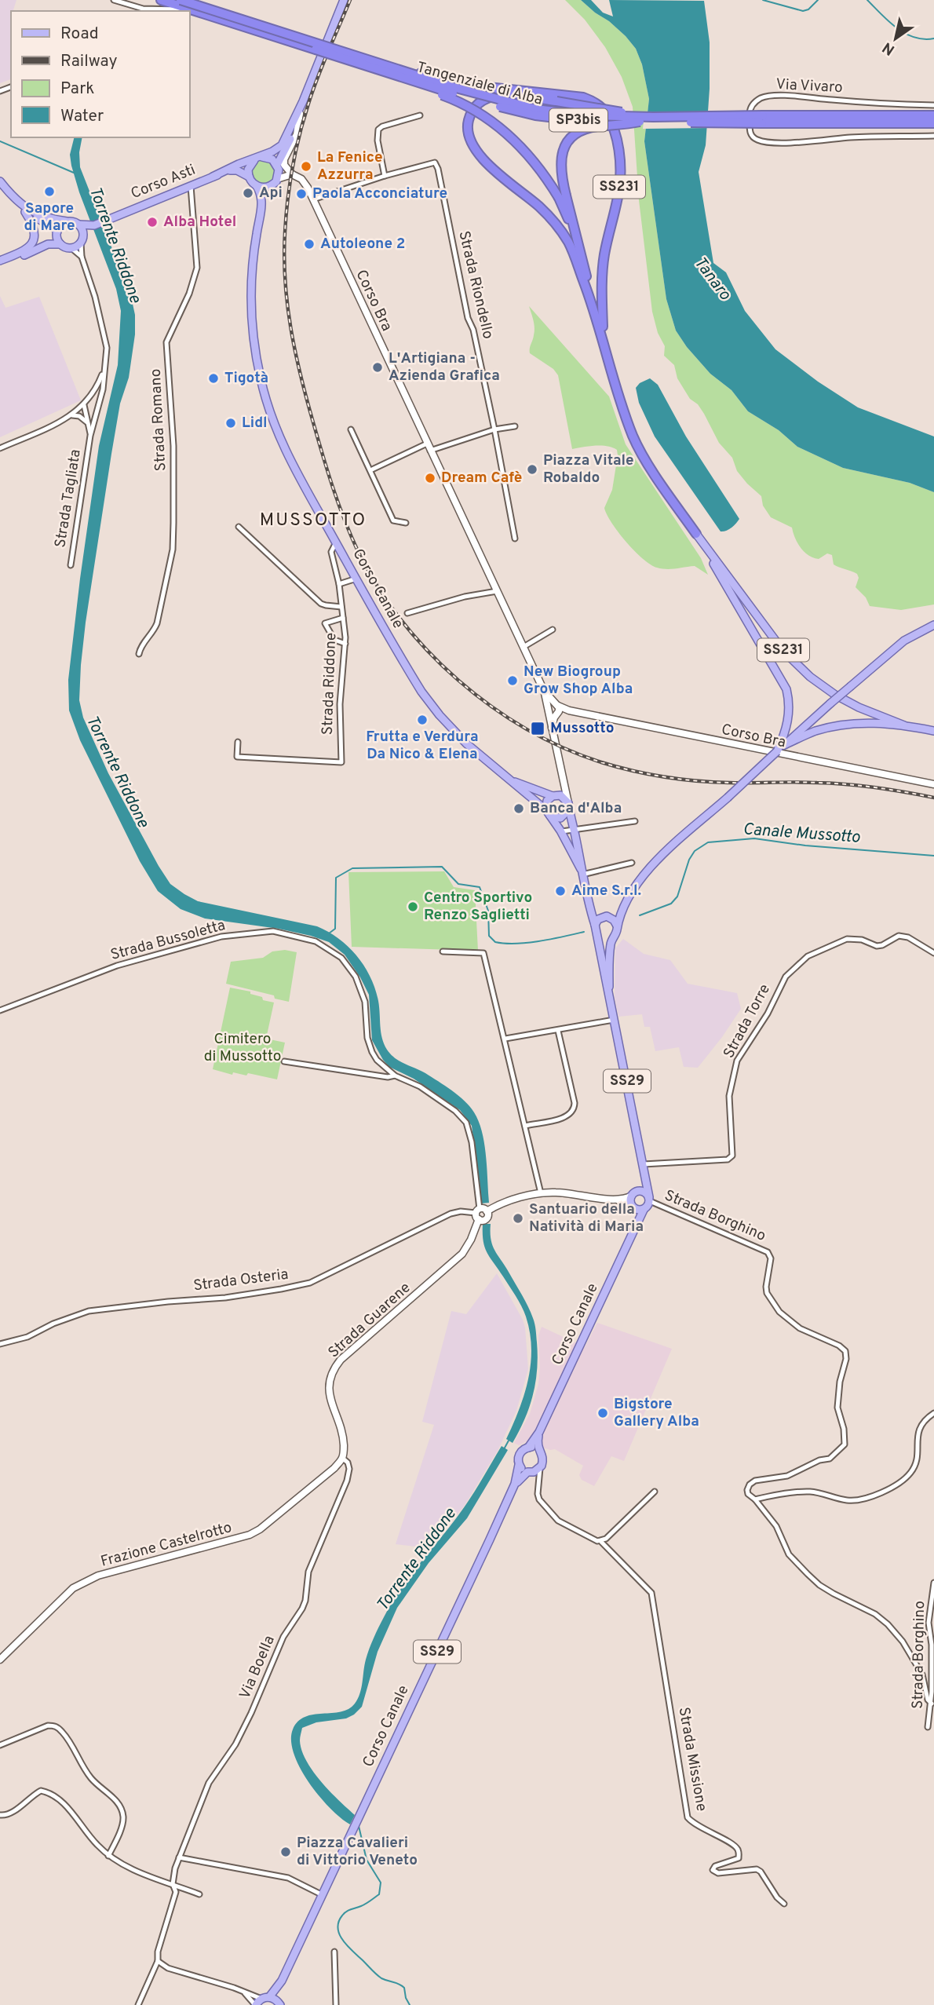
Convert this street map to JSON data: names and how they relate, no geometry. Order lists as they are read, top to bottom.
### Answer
{
  "streets": {
    "highway": ["Tangenziale di Alba", "SP3bis", "SS231"],
    "main road": ["Corso Asti", "Corso Canale", "SS29"],
    "street": [
      "Via Vivaro",
      "Strada Riondello",
      "Corso Bra",
      "Strada Romano",
      "Strada Tagliata",
      "Strada Riddone",
      "Strada Bussoletta",
      "Strada Torre",
      "Strada Borghino",
      "Strada Osteria",
      "Strada Guarene",
      "Frazione Castelrotto",
      "Via Boella",
      "Strada Missione"
    ]
  },
  "crossings": [
    ["Tangenziale di Alba", "SP3bis"],
    ["Tangenziale di Alba", "SS231"],
    ["Corso Asti", "Strada Romano"],
    ["Corso Asti", "Corso Canale"],
    ["Corso Asti", "SS29"],
    ["Strada Riondello", "Corso Bra"],
    ["Corso Bra", "Corso Canale"],
    ["Corso Canale", "Strada Riddone"],
    ["Corso Canale", "Strada Torre"],
    ["Corso Canale", "SS29"],
    ["Corso Canale", "Strada Borghino"],
    ["Corso Canale", "Strada Missione"],
    ["Strada Bussoletta", "Strada Osteria"],
    ["Strada Bussoletta", "Strada Guarene"],
    ["Strada Osteria", "Strada Guarene"],
    ["Strada Guarene", "Frazione Castelrotto"],
    ["Strada Guarene", "Via Boella"],
    ["Frazione Castelrotto", "Via Boella"]
  ],
  "districts": ["MUSSOTTO"],
  "water": ["Torrente Riddone", "Tanaro", "Canale Mussotto"],
  "parks": ["Cimitero di Mussotto"],
  "places": {
    "other": [
      "La Fenice Azzurra",
      "Sapore di Mare",
      "Api",
      "Paola Acconciature",
      "Alba Hotel",
      "Autoleone 2",
      "L'Artigiana - Azienda Grafica",
      "Tigotà",
      "Lidl",
      "Piazza Vitale Robaldo",
      "Dream Cafè",
      "New Biogroup Grow Shop Alba",
      "Frutta e Verdura Da Nico & Elena",
      "Banca d'Alba",
      "Aime S.r.l.",
      "Centro Sportivo Renzo Saglietti",
      "Santuario della Natività di Maria",
      "Bigstore Gallery Alba",
      "Piazza Cavalieri di Vittorio Veneto"
    ],
    "transit": ["Mussotto"]
  },
  "legend": [
    "Road",
    "Railway",
    "Park",
    "Water"
  ],
  "north": "bottom left"
}
